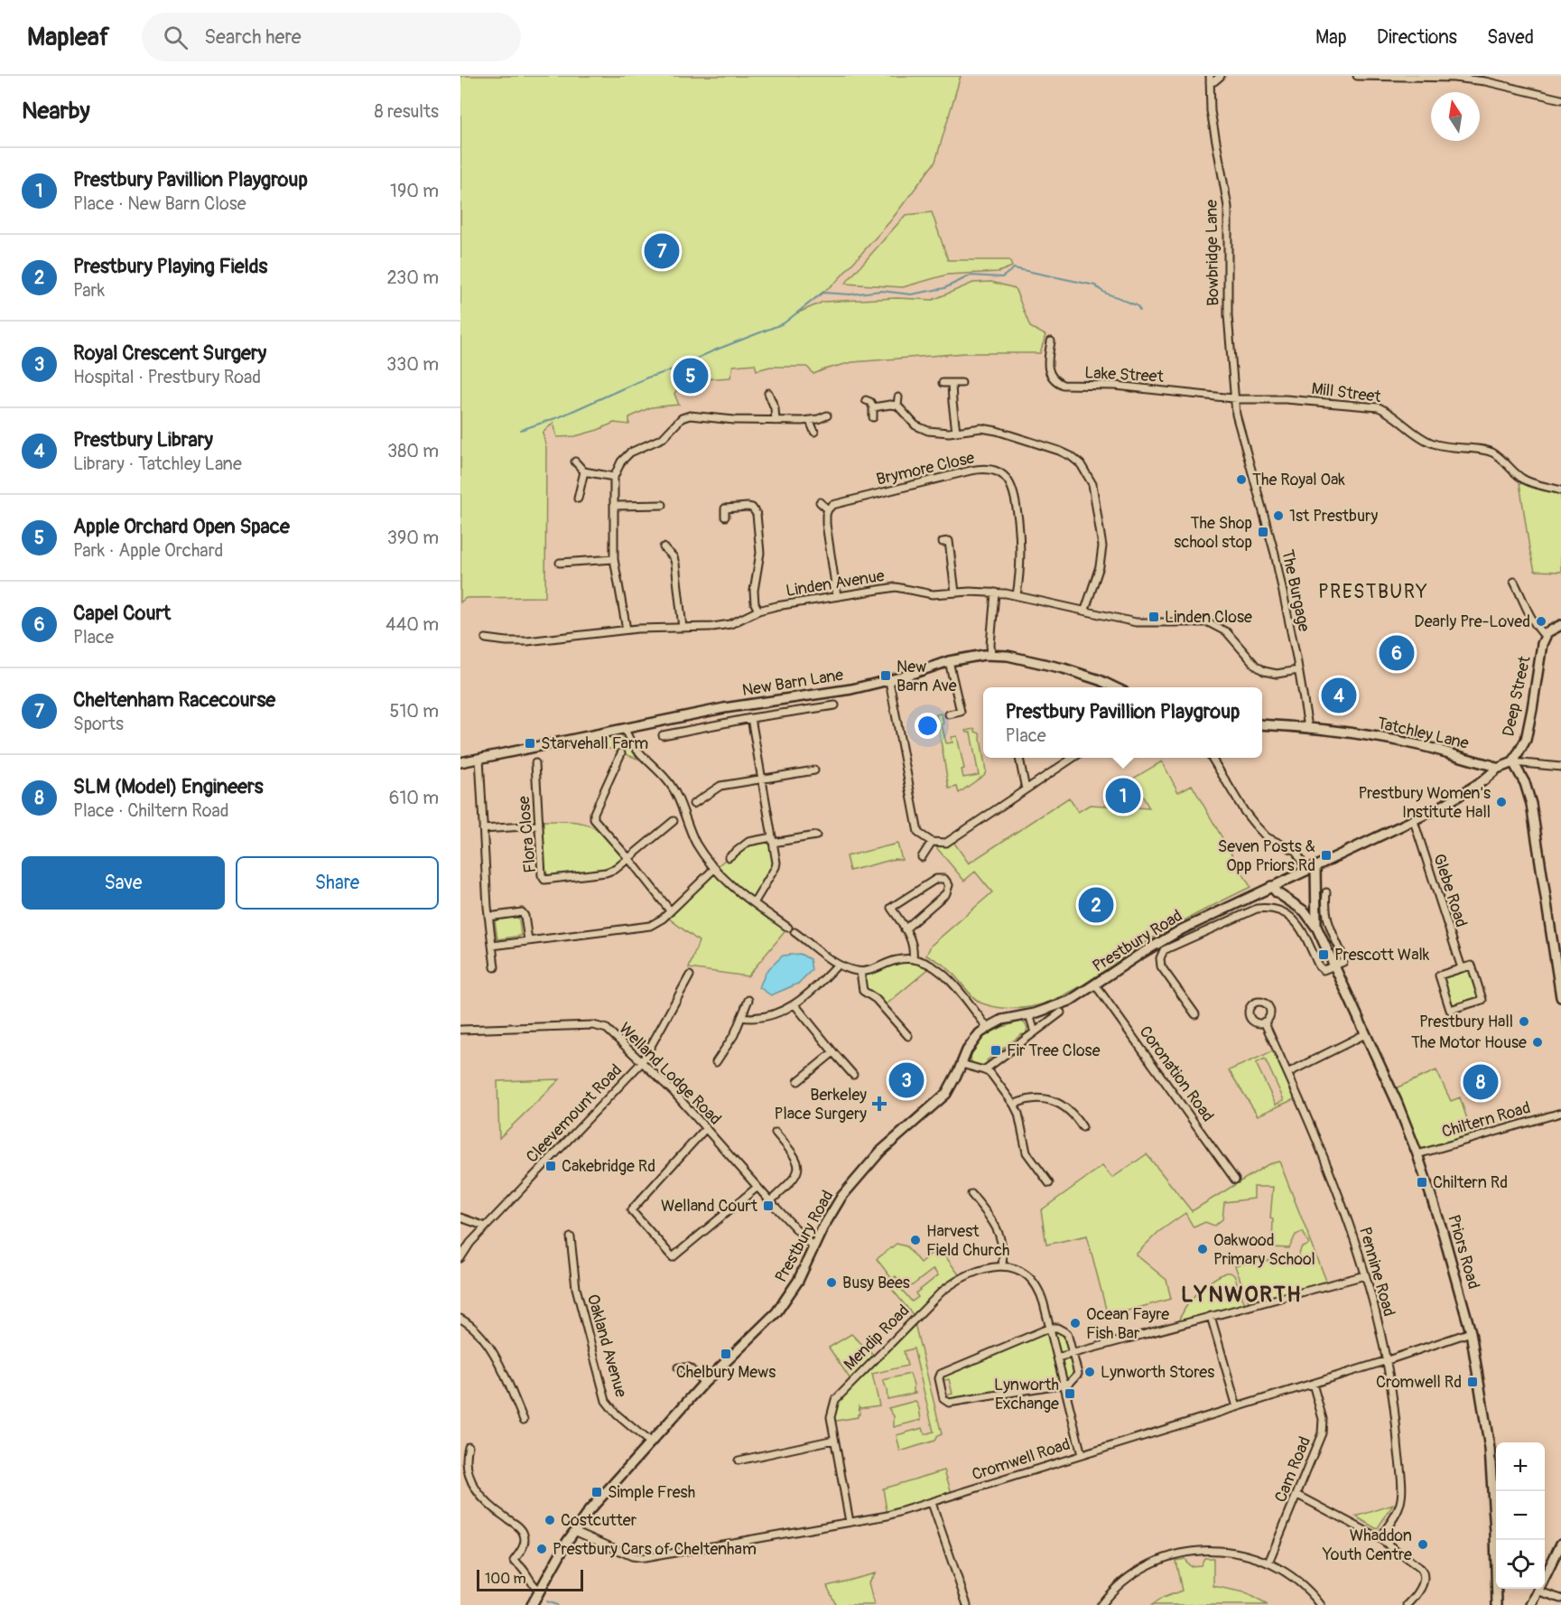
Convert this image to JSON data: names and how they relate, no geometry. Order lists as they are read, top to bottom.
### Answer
{
  "streets": {
    "main road": [
      "New Barn Lane",
      "Deep Street",
      "Tatchley Lane",
      "Prestbury Road",
      "Priors Road"
    ],
    "street": [
      "Bowbridge Lane",
      "Lake Street",
      "Mill Street",
      "Brymore Close",
      "Linden Avenue",
      "The Burgage",
      "Flora Close",
      "Glebe Road",
      "Welland Lodge Road",
      "Coronation Road",
      "Cleevemount Road",
      "Chiltern Road",
      "Pennine Road",
      "Mendip Road",
      "Oakland Avenue",
      "Cromwell Road",
      "Cam Road"
    ]
  },
  "crossings": [
    ["Bowbridge Lane", "Lake Street"],
    ["Bowbridge Lane", "Mill Street"],
    ["Bowbridge Lane", "The Burgage"],
    ["Lake Street", "Mill Street"],
    ["Lake Street", "The Burgage"],
    ["Mill Street", "The Burgage"],
    ["Brymore Close", "Linden Avenue"],
    ["Linden Avenue", "The Burgage"],
    ["The Burgage", "Tatchley Lane"],
    ["Deep Street", "Prestbury Road"],
    ["Tatchley Lane", "Prestbury Road"],
    ["Glebe Road", "Prestbury Road"],
    ["Prestbury Road", "Welland Lodge Road"],
    ["Prestbury Road", "Coronation Road"],
    ["Prestbury Road", "Priors Road"],
    ["Prestbury Road", "Oakland Avenue"],
    ["Prestbury Road", "Cromwell Road"],
    ["Welland Lodge Road", "Cleevemount Road"],
    ["Chiltern Road", "Priors Road"],
    ["Priors Road", "Cromwell Road"],
    ["Pennine Road", "Cromwell Road"],
    ["Mendip Road", "Cromwell Road"],
    ["Cromwell Road", "Cam Road"]
  ],
  "districts": ["PRESTBURY", "LYNWORTH"],
  "places": {
    "other": [
      "The Royal Oak",
      "1st Prestbury",
      "Dearly Pre-Loved",
      "Prestbury Women's Institute Hall",
      "Prestbury Hall",
      "The Motor House",
      "Harvest Field Church",
      "Oakwood Primary School",
      "Busy Bees",
      "Ocean Fayre Fish Bar",
      "Lynworth Stores",
      "Costcutter",
      "Whaddon Youth Centre",
      "Prestbury Cars of Cheltenham"
    ],
    "transit": [
      "The Shop school stop",
      "Linden Close",
      "New Barn Ave",
      "Starvehall Farm",
      "Seven Posts & Opp Priors Rd",
      "Prescott Walk",
      "Fir Tree Close",
      "Cakebridge Rd",
      "Chiltern Rd",
      "Welland Court",
      "Chelbury Mews",
      "Cromwell Rd",
      "Lynworth Exchange",
      "Simple Fresh"
    ],
    "health": ["Berkeley Place Surgery"]
  },
  "scale_bar": "100 m",
  "north": "top",
  "page": {
    "header": "Mapleaf",
    "search": "Search here",
    "nav": ["Map", "Directions", "Saved"],
    "heading": ["Nearby", "8 results"],
    "list": [
      {
        "mark": "1",
        "name": "Prestbury Pavillion Playgroup",
        "note": "Place · New Barn Close",
        "value": "190 m"
      },
      {
        "mark": "2",
        "name": "Prestbury Playing Fields",
        "note": "Park",
        "value": "230 m"
      },
      {
        "mark": "3",
        "name": "Royal Crescent Surgery",
        "note": "Hospital · Prestbury Road",
        "value": "330 m"
      },
      {
        "mark": "4",
        "name": "Prestbury Library",
        "note": "Library · Tatchley Lane",
        "value": "380 m"
      },
      {
        "mark": "5",
        "name": "Apple Orchard Open Space",
        "note": "Park · Apple Orchard",
        "value": "390 m"
      },
      {
        "mark": "6",
        "name": "Capel Court",
        "note": "Place",
        "value": "440 m"
      },
      {
        "mark": "7",
        "name": "Cheltenham Racecourse",
        "note": "Sports",
        "value": "510 m"
      },
      {
        "mark": "8",
        "name": "SLM (Model) Engineers",
        "note": "Place · Chiltern Road",
        "value": "610 m"
      }
    ],
    "pins": [
      "7",
      "5",
      "6",
      "4",
      "1",
      "2",
      "3",
      "8"
    ],
    "popup": ["Prestbury Pavillion Playgroup", "Place"],
    "buttons": ["Save", "Share"],
    "map_buttons": ["+", "−"],
    "scale": "100 m"
  }
}
